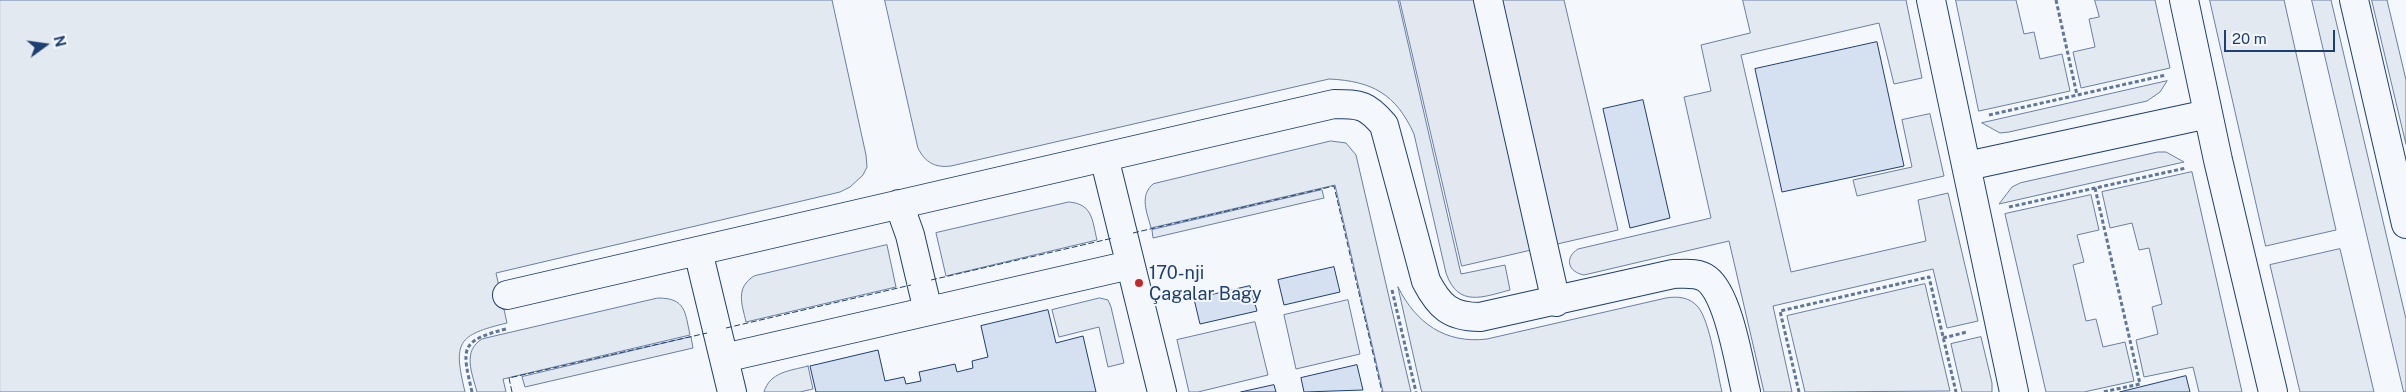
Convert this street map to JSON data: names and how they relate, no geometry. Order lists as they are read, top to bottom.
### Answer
{
  "places": ["170-nji Çagalar Bagy"],
  "scale_bar": "20 m",
  "north": "right"
}
